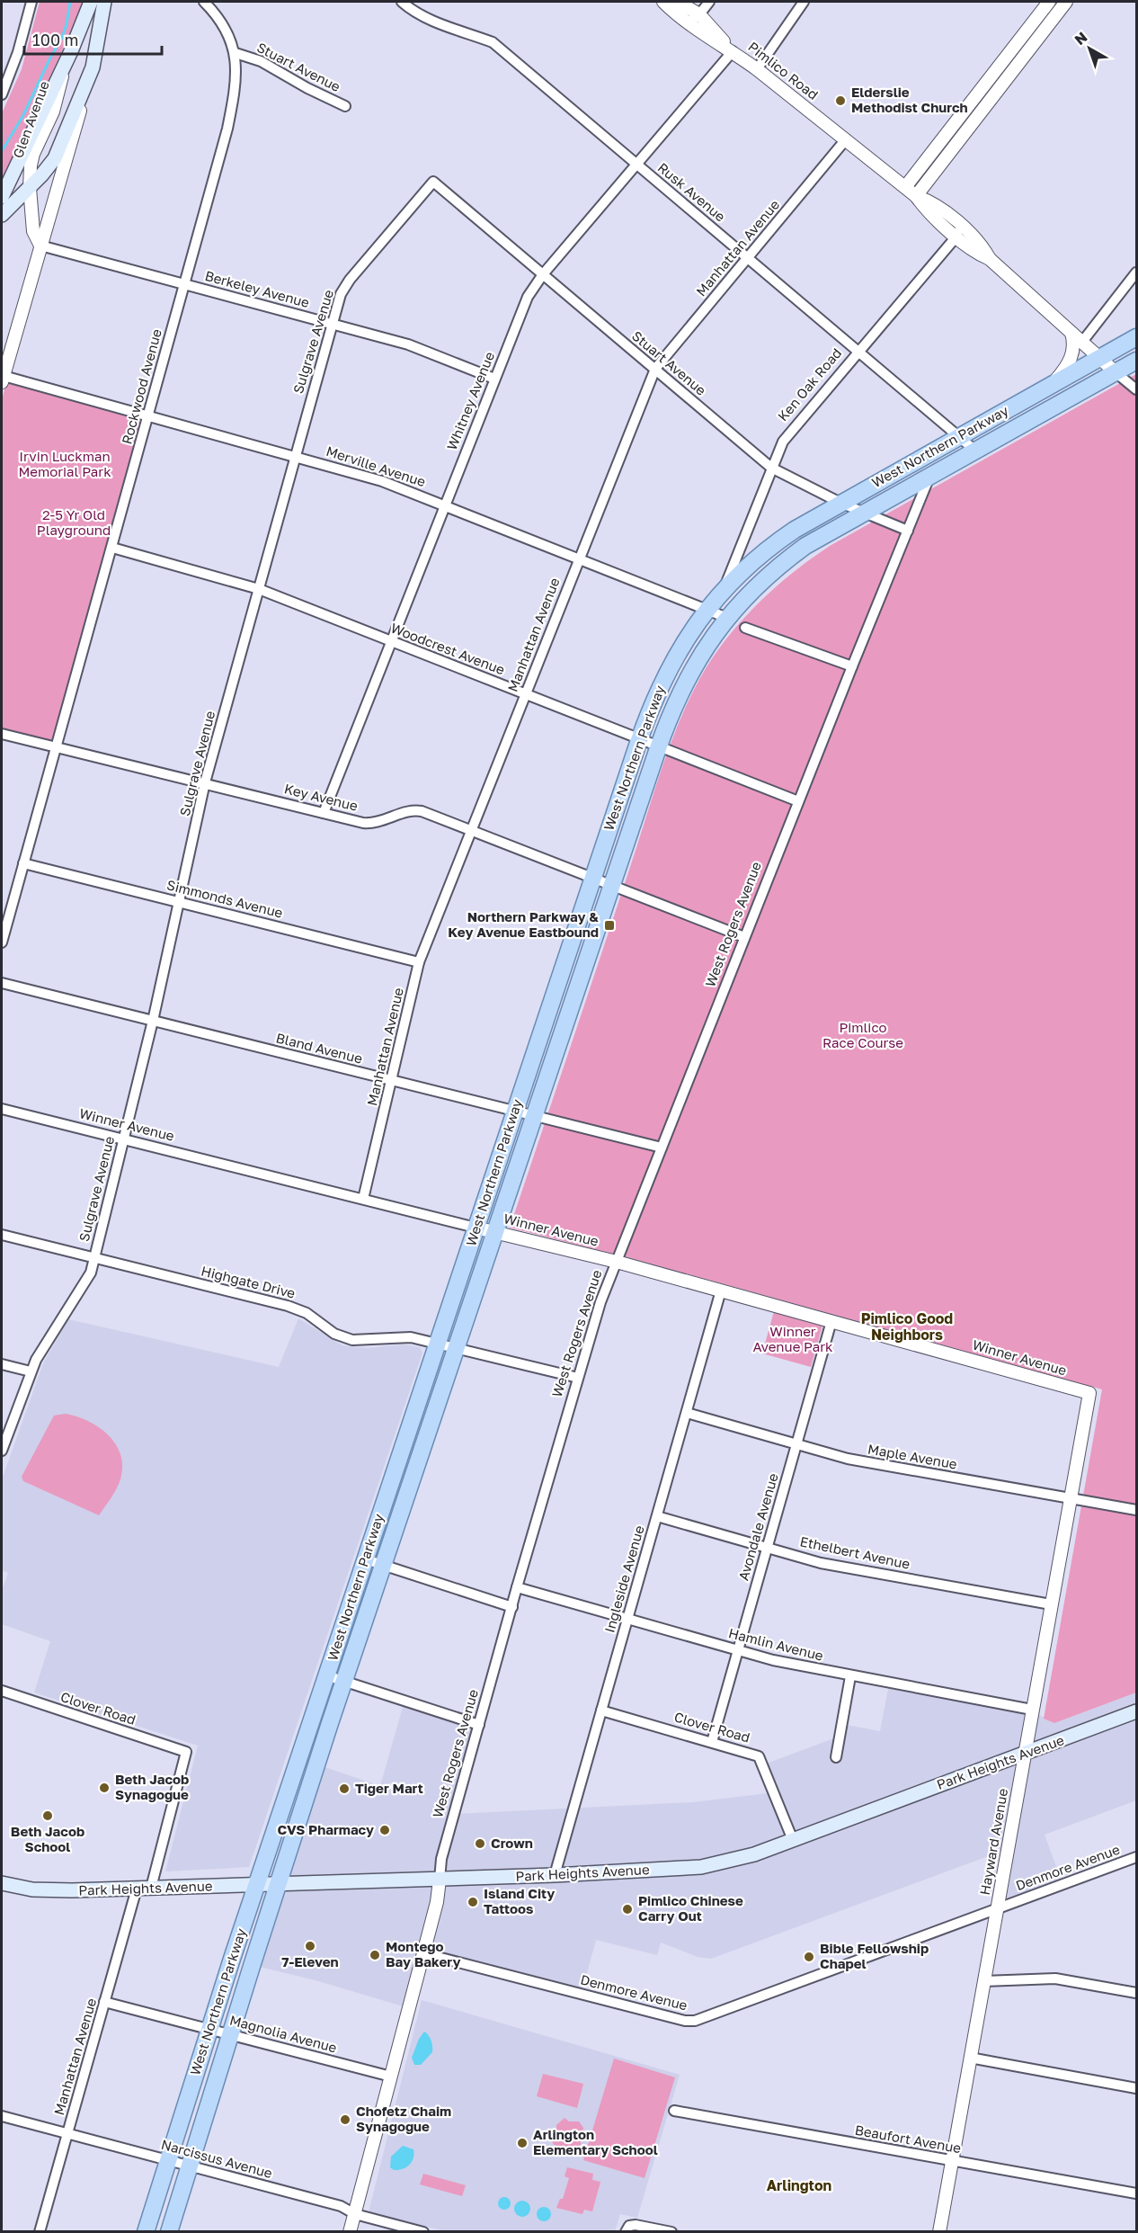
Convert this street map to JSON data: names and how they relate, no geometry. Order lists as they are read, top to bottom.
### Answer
{
  "streets": {
    "main road": ["West Northern Parkway", "Park Heights Avenue"],
    "street": [
      "Stuart Avenue",
      "Pimlico Road",
      "Glen Avenue",
      "Rusk Avenue",
      "Manhattan Avenue",
      "Berkeley Avenue",
      "Sulgrave Avenue",
      "Ken Oak Road",
      "Rockwood Avenue",
      "Whitney Avenue",
      "Merville Avenue",
      "Woodcrest Avenue",
      "Key Avenue",
      "Simmonds Avenue",
      "West Rogers Avenue",
      "Bland Avenue",
      "Winner Avenue",
      "Highgate Drive",
      "Maple Avenue",
      "Avondale Avenue",
      "Ethelbert Avenue",
      "Ingleside Avenue",
      "Hamlin Avenue",
      "Clover Road",
      "Hayward Avenue",
      "Denmore Avenue",
      "Magnolia Avenue",
      "Beaufort Avenue",
      "Narcissus Avenue"
    ]
  },
  "crossings": [
    ["Stuart Avenue", "Manhattan Avenue"],
    ["Stuart Avenue", "Sulgrave Avenue"],
    ["Stuart Avenue", "Ken Oak Road"],
    ["Stuart Avenue", "Rockwood Avenue"],
    ["Stuart Avenue", "Whitney Avenue"],
    ["Stuart Avenue", "West Northern Parkway"],
    ["Stuart Avenue", "West Rogers Avenue"],
    ["Pimlico Road", "Manhattan Avenue"],
    ["Pimlico Road", "Ken Oak Road"],
    ["Pimlico Road", "Whitney Avenue"],
    ["Pimlico Road", "West Northern Parkway"],
    ["Glen Avenue", "Berkeley Avenue"],
    ["Rusk Avenue", "Manhattan Avenue"],
    ["Rusk Avenue", "Ken Oak Road"],
    ["Rusk Avenue", "Whitney Avenue"],
    ["Rusk Avenue", "West Northern Parkway"],
    ["Manhattan Avenue", "Merville Avenue"],
    ["Manhattan Avenue", "Woodcrest Avenue"],
    ["Manhattan Avenue", "Key Avenue"],
    ["Manhattan Avenue", "Simmonds Avenue"],
    ["Manhattan Avenue", "Bland Avenue"],
    ["Manhattan Avenue", "Winner Avenue"],
    ["Manhattan Avenue", "Park Heights Avenue"],
    ["Manhattan Avenue", "Magnolia Avenue"],
    ["Manhattan Avenue", "Narcissus Avenue"],
    ["Berkeley Avenue", "Sulgrave Avenue"],
    ["Berkeley Avenue", "Rockwood Avenue"],
    ["Berkeley Avenue", "Whitney Avenue"],
    ["Sulgrave Avenue", "Merville Avenue"],
    ["Sulgrave Avenue", "Woodcrest Avenue"],
    ["Sulgrave Avenue", "Key Avenue"],
    ["Sulgrave Avenue", "Simmonds Avenue"],
    ["Sulgrave Avenue", "Bland Avenue"],
    ["Sulgrave Avenue", "Winner Avenue"],
    ["Sulgrave Avenue", "Highgate Drive"],
    ["Ken Oak Road", "West Northern Parkway"],
    ["Rockwood Avenue", "Merville Avenue"],
    ["Rockwood Avenue", "Woodcrest Avenue"],
    ["Rockwood Avenue", "Key Avenue"],
    ["Rockwood Avenue", "Simmonds Avenue"],
    ["Whitney Avenue", "Merville Avenue"],
    ["Whitney Avenue", "Woodcrest Avenue"],
    ["Whitney Avenue", "Key Avenue"],
    ["West Northern Parkway", "Merville Avenue"],
    ["West Northern Parkway", "Woodcrest Avenue"],
    ["West Northern Parkway", "Key Avenue"],
    ["West Northern Parkway", "West Rogers Avenue"],
    ["West Northern Parkway", "Bland Avenue"],
    ["West Northern Parkway", "Winner Avenue"],
    ["West Northern Parkway", "Highgate Drive"],
    ["West Northern Parkway", "Park Heights Avenue"],
    ["West Northern Parkway", "Magnolia Avenue"],
    ["West Northern Parkway", "Narcissus Avenue"],
    ["Woodcrest Avenue", "West Rogers Avenue"],
    ["Key Avenue", "West Rogers Avenue"],
    ["West Rogers Avenue", "Bland Avenue"],
    ["West Rogers Avenue", "Winner Avenue"],
    ["West Rogers Avenue", "Highgate Drive"],
    ["West Rogers Avenue", "Hamlin Avenue"],
    ["West Rogers Avenue", "Park Heights Avenue"],
    ["West Rogers Avenue", "Denmore Avenue"],
    ["West Rogers Avenue", "Magnolia Avenue"],
    ["West Rogers Avenue", "Narcissus Avenue"],
    ["Winner Avenue", "Avondale Avenue"],
    ["Winner Avenue", "Ingleside Avenue"],
    ["Winner Avenue", "Hayward Avenue"],
    ["Maple Avenue", "Avondale Avenue"],
    ["Maple Avenue", "Ingleside Avenue"],
    ["Maple Avenue", "Hayward Avenue"],
    ["Avondale Avenue", "Ethelbert Avenue"],
    ["Avondale Avenue", "Hamlin Avenue"],
    ["Avondale Avenue", "Clover Road"],
    ["Ethelbert Avenue", "Ingleside Avenue"],
    ["Ethelbert Avenue", "Hayward Avenue"],
    ["Ingleside Avenue", "Hamlin Avenue"],
    ["Ingleside Avenue", "Clover Road"],
    ["Ingleside Avenue", "Park Heights Avenue"],
    ["Hamlin Avenue", "Hayward Avenue"],
    ["Clover Road", "Park Heights Avenue"],
    ["Park Heights Avenue", "Hayward Avenue"],
    ["Hayward Avenue", "Denmore Avenue"],
    ["Hayward Avenue", "Beaufort Avenue"]
  ],
  "districts": ["Pimlico Good Neighbors", "Arlington"],
  "parks": [
    "Irvin Luckman Memorial Park",
    "2-5 Yr Old Playground",
    "Pimlico Race Course",
    "Winner Avenue Park"
  ],
  "places": {
    "other": [
      "Elderslie Methodist Church",
      "Beth Jacob Synagogue",
      "Tiger Mart",
      "Beth Jacob School",
      "CVS Pharmacy",
      "Crown",
      "Island City Tattoos",
      "Pimlico Chinese Carry Out",
      "7-Eleven",
      "Montego Bay Bakery",
      "Bible Fellowship Chapel",
      "Chofetz Chaim Synagogue",
      "Arlington Elementary School"
    ],
    "transit": ["Northern Parkway & Key Avenue Eastbound"]
  },
  "scale_bar": "100 m",
  "north": "top left"
}
